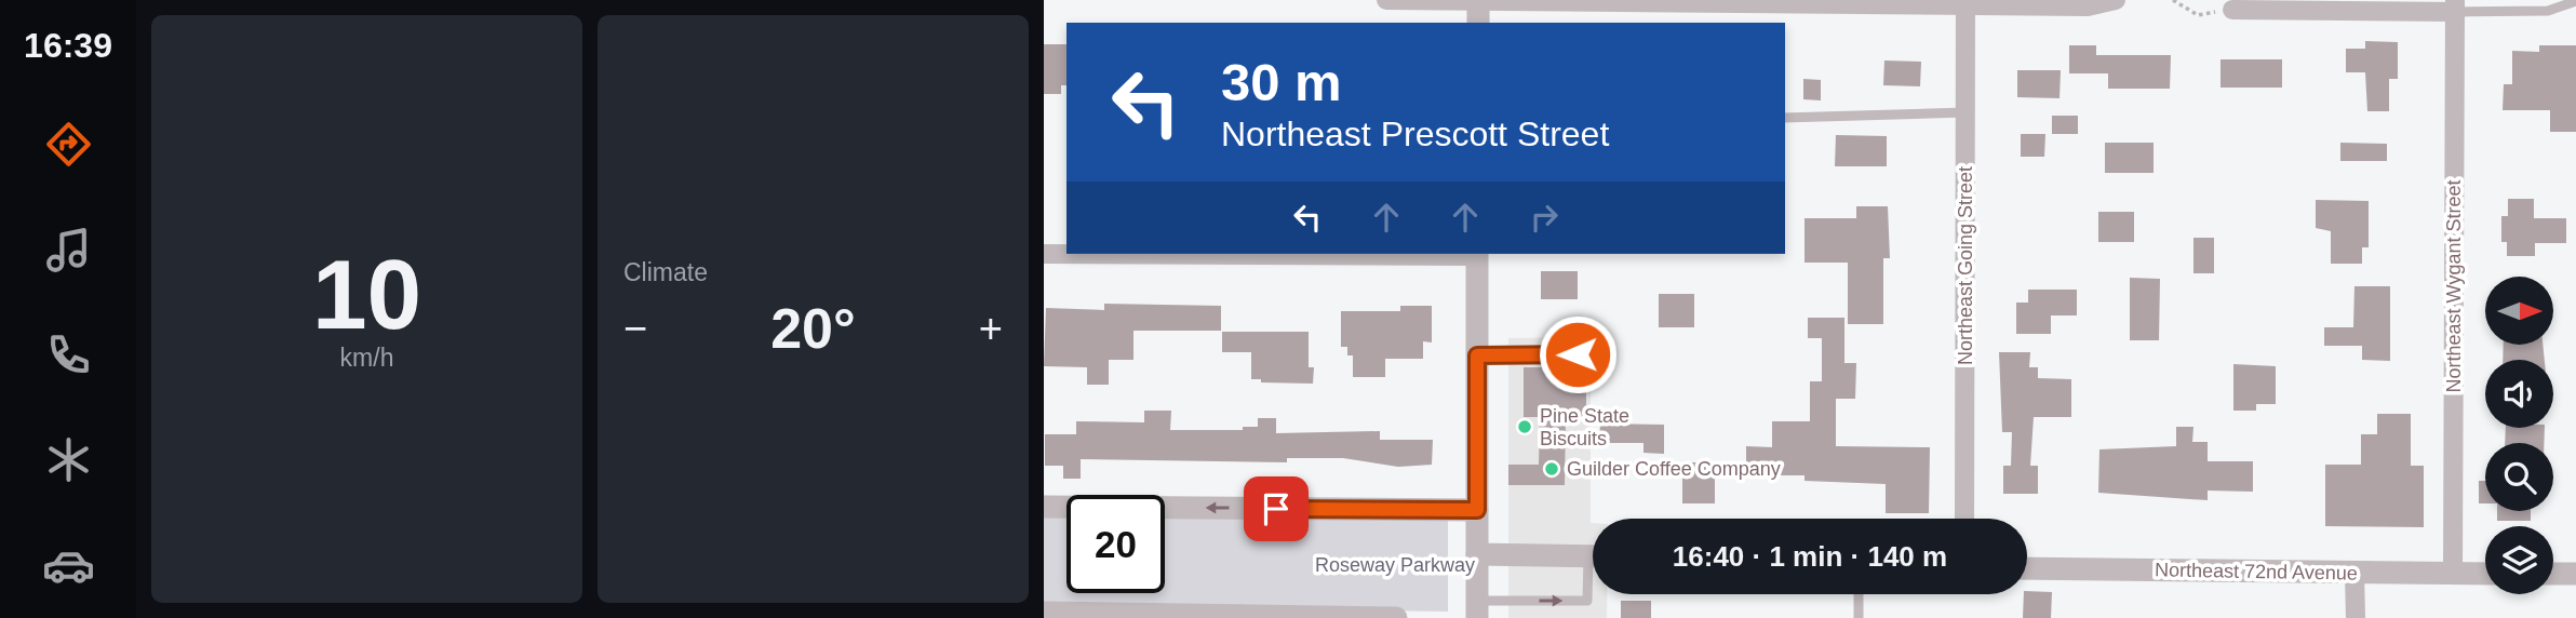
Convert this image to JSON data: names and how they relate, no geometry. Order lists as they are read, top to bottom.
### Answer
{
  "streets": {
    "street": ["Northeast Going Street", "Northeast Wygant Street", "Northeast 72nd Avenue"]
  },
  "crossings": [
    ["Northeast Wygant Street", "Northeast 72nd Avenue"]
  ],
  "parks": ["Roseway Parkway"],
  "places": ["Pine State Biscuits", "Guilder Coffee Company"],
  "north": "right",
  "page": {
    "tabs": "16:39",
    "tile": [
      ["10", "km/h"],
      "Climate"
    ],
    "turn": ["30 m", "Northeast Prescott Street"],
    "heat": ["−", "20°", "+"],
    "limit": "20",
    "trip": "16:40 · 1 min · 140 m"
  }
}
